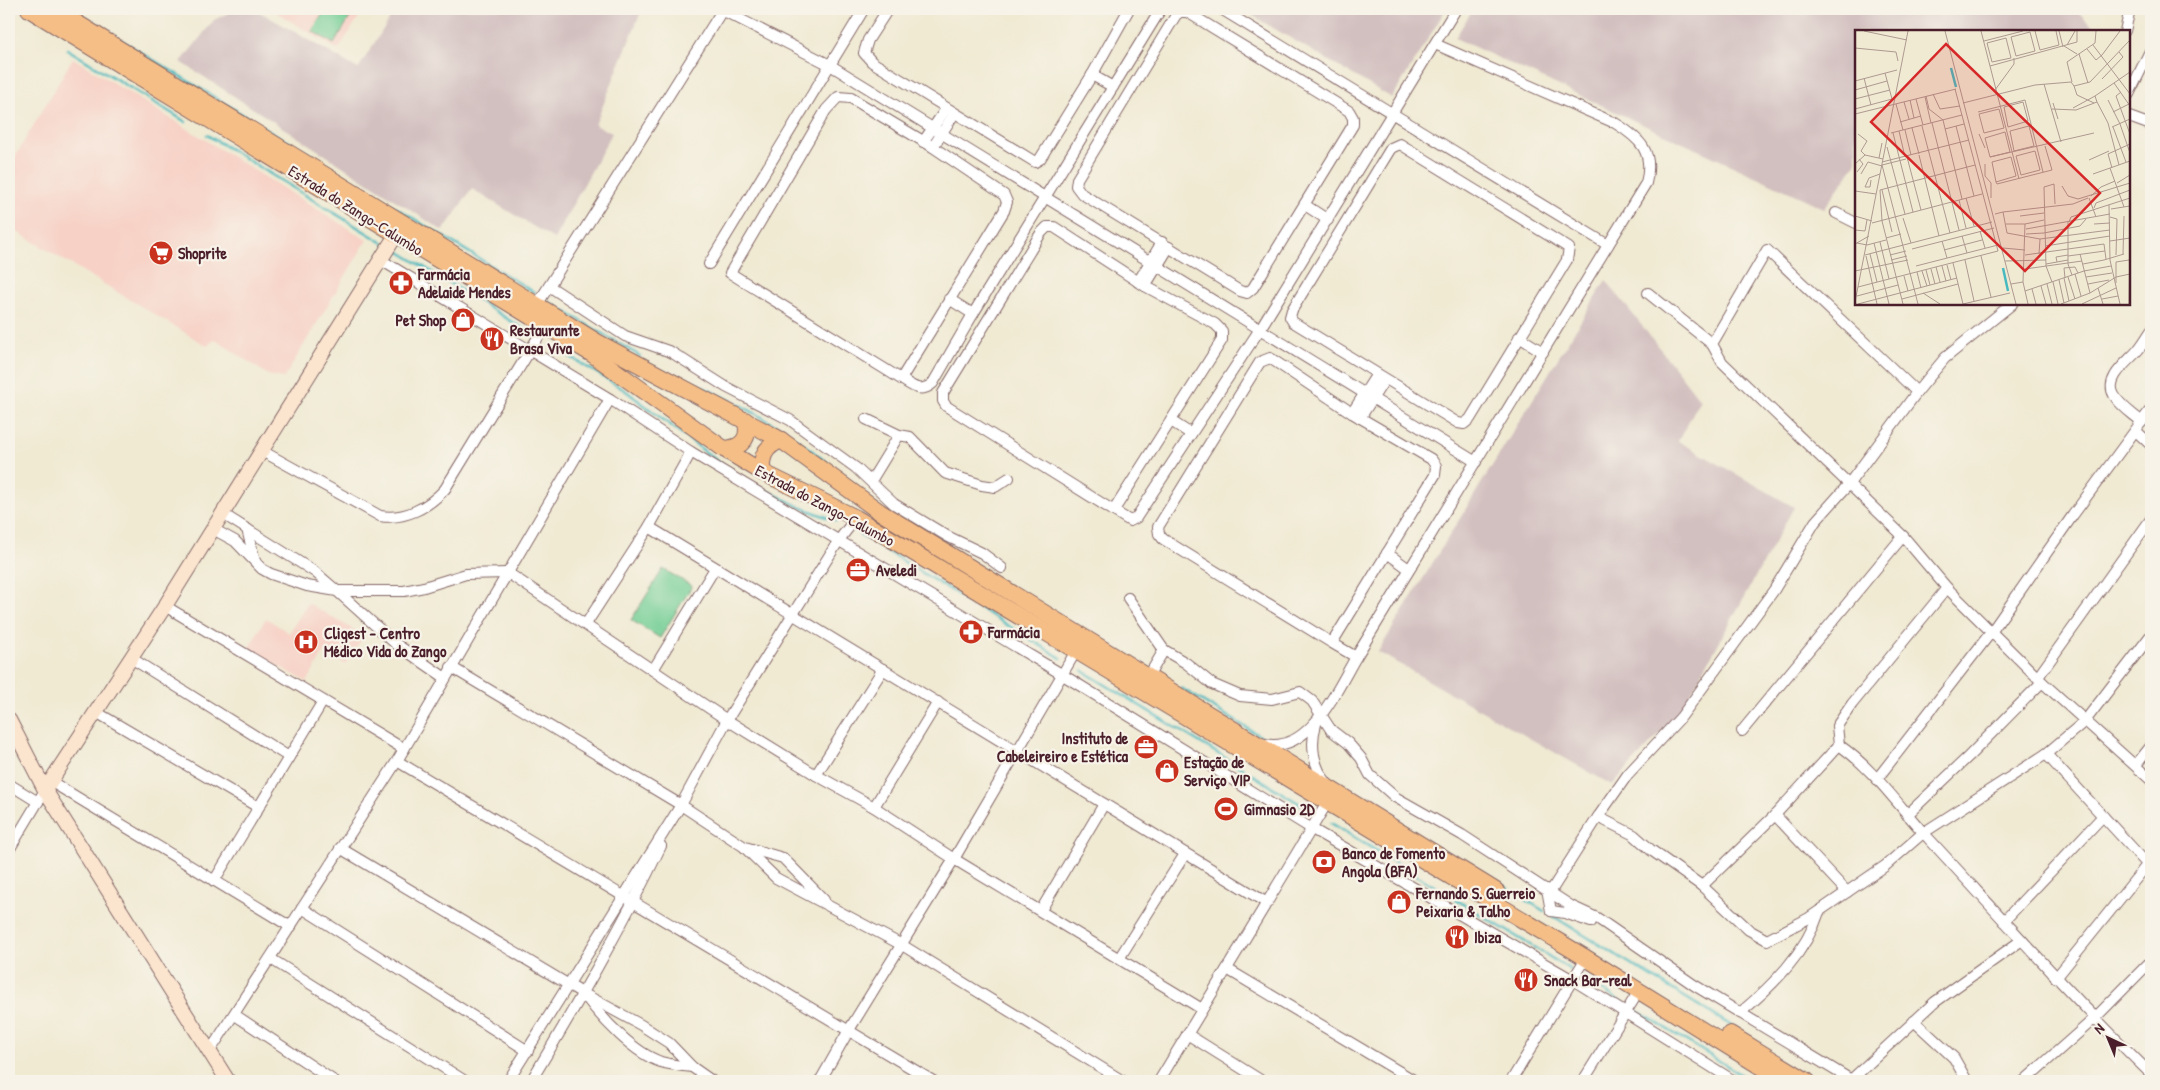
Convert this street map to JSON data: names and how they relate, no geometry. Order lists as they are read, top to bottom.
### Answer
{
  "streets": {
    "main road": ["Estrada do Zango-Calumbo"]
  },
  "places": {
    "supermarket": ["Shoprite"],
    "pharmacy": ["Farmácia Adelaide Mendes", "Farmácia"],
    "shop": ["Pet Shop", "Estação de Serviço VIP", "Fernando S. Guerreio Peixaria & Talho"],
    "restaurant": ["Restaurante Brasa Viva", "Ibiza", "Snack Bar-real"],
    "office": ["Aveledi", "Instituto de Cabeleireiro e Estética"],
    "hospital": ["Cligest - Centro Médico Vida do Zango"],
    "sports": ["Gimnasio 2D"],
    "bank": ["Banco de Fomento Angola (BFA)"]
  },
  "north": "top left"
}
